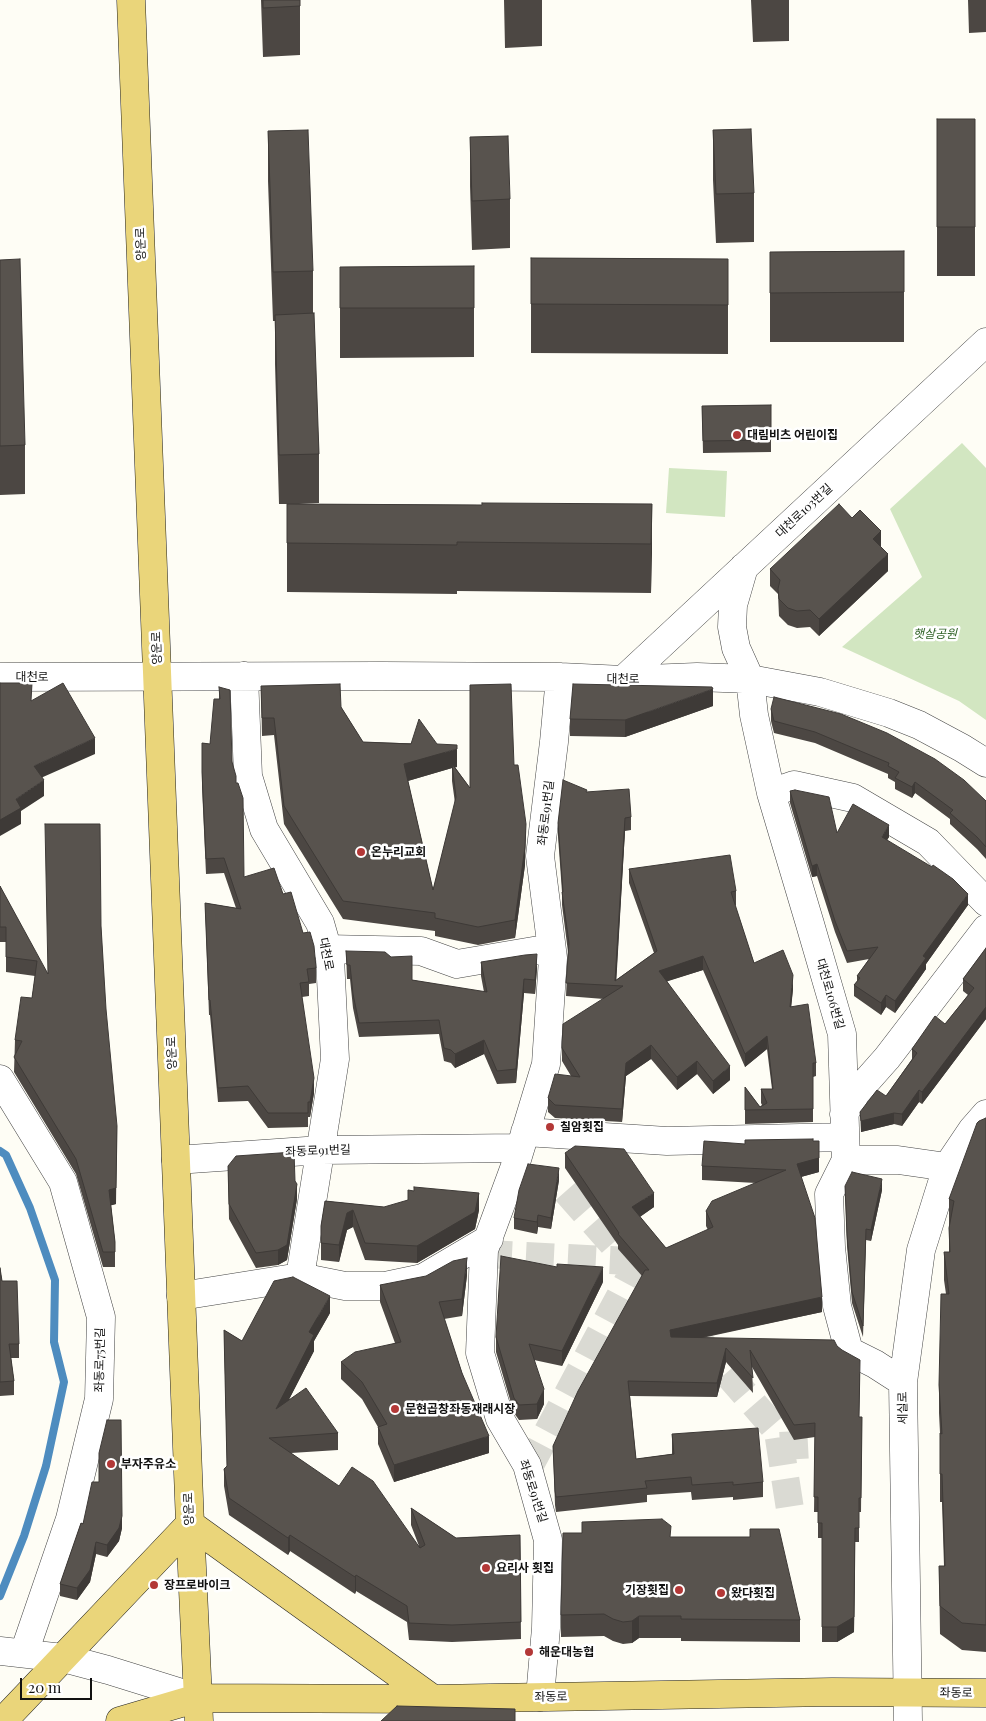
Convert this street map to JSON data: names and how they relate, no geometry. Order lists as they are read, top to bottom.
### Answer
{
  "streets": {
    "main road": ["양운로", "좌동로"],
    "street": [
      "대천로103번길",
      "대천로",
      "좌동로91번길",
      "대천로106번길",
      "좌동로75번길",
      "세실로"
    ]
  },
  "crossings": [
    ["양운로", "대천로"],
    ["양운로", "좌동로91번길"],
    ["양운로", "좌동로"],
    ["대천로103번길", "대천로"],
    ["대천로103번길", "대천로106번길"],
    ["대천로", "좌동로91번길"],
    ["대천로", "대천로106번길"],
    ["좌동로91번길", "좌동로"],
    ["세실로", "좌동로"]
  ],
  "parks": ["햇살공원"],
  "places": [
    "대림비츠 어린이집",
    "온누리교회",
    "칠암횟집",
    "문현곱창좌동재래시장",
    "부자주유소",
    "요리사 횟집",
    "장프로바이크",
    "기장횟집",
    "왔다횟집",
    "해운대농협"
  ],
  "scale_bar": "20 m"
}
